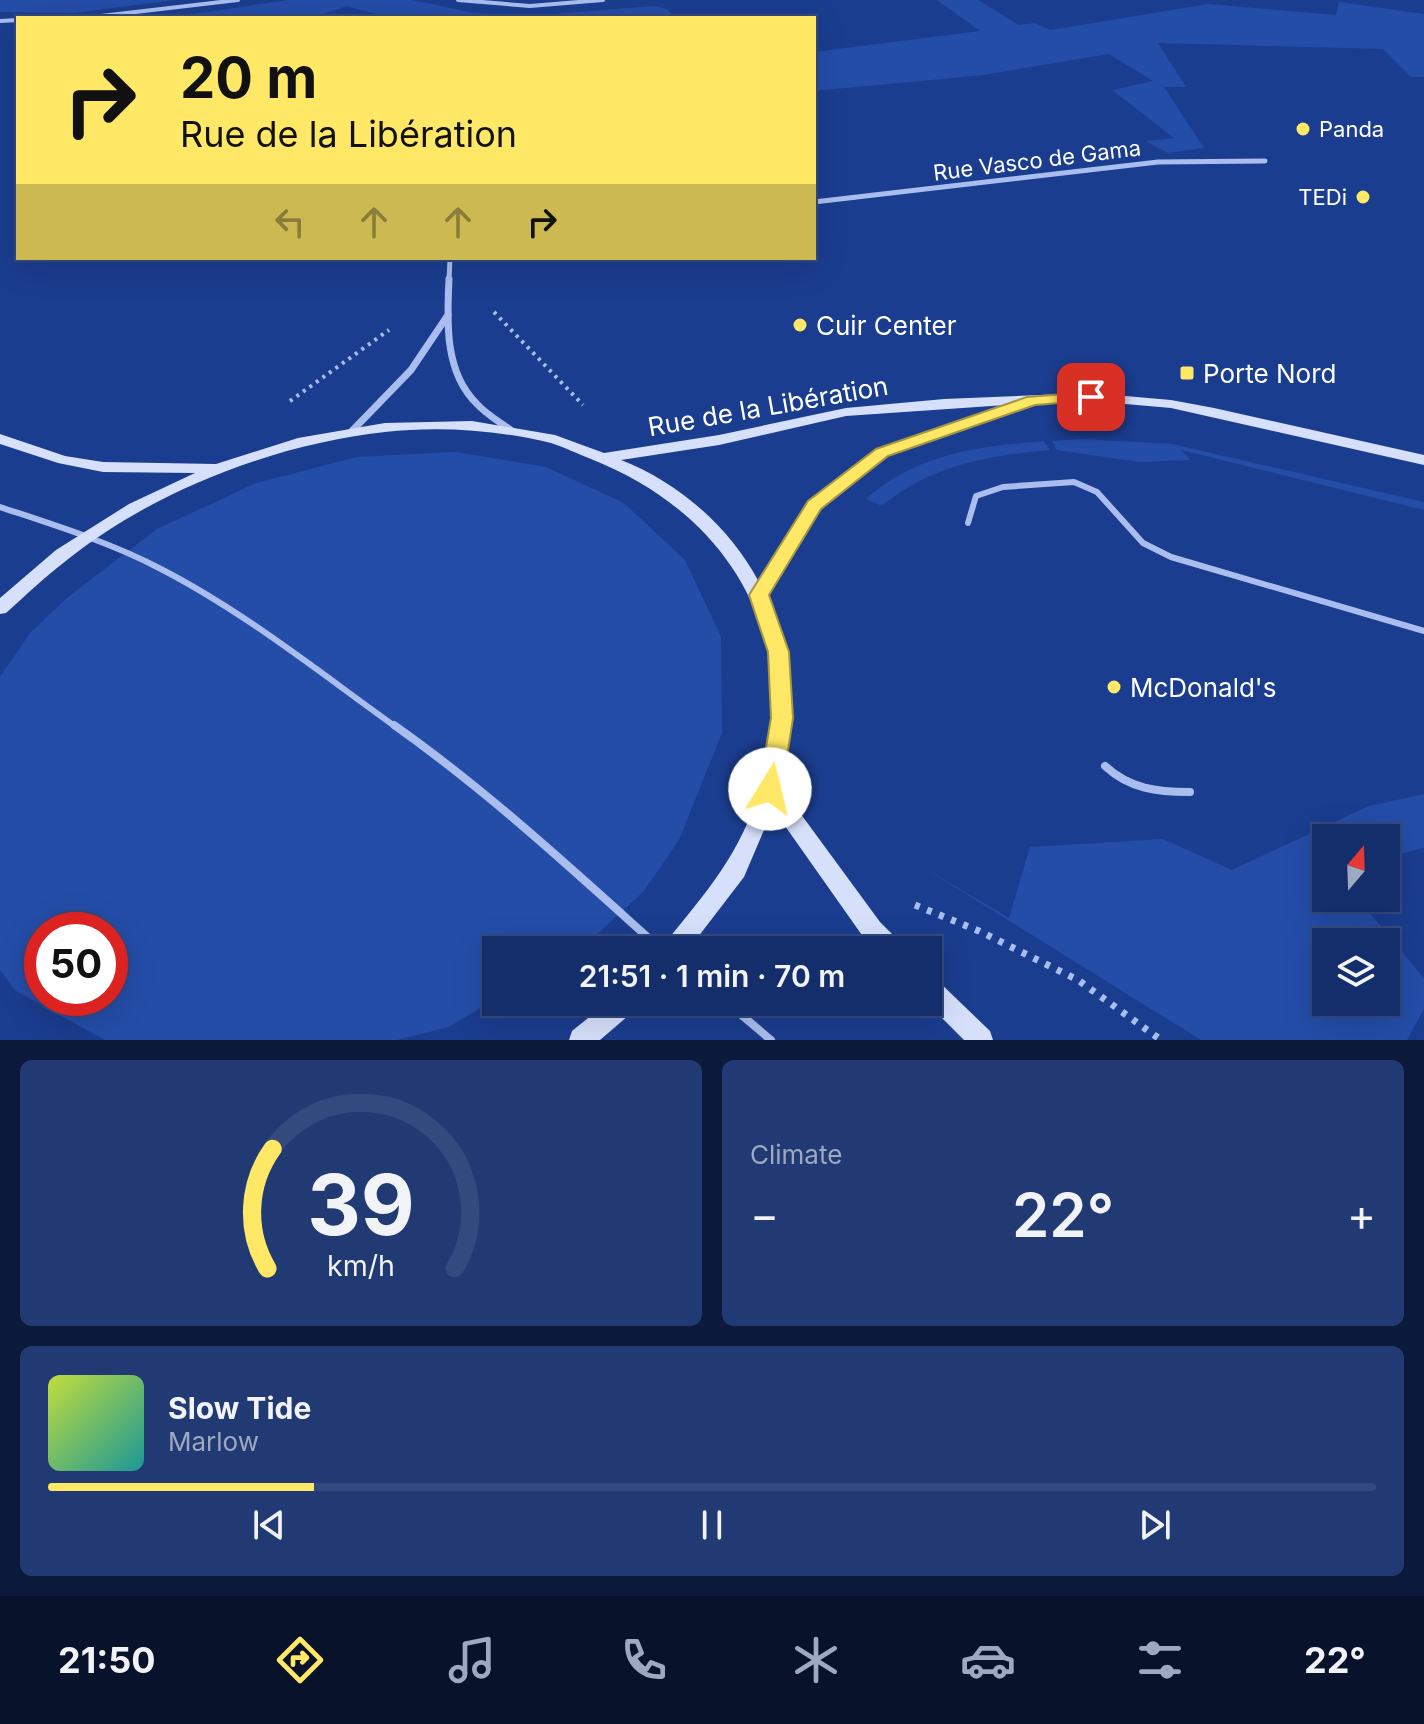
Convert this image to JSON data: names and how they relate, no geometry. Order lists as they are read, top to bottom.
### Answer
{
  "streets": {
    "main road": ["Rue de la Libération"],
    "street": ["Rue Vasco de Gama"]
  },
  "places": {
    "other": [
      "Panda",
      "TEDi",
      "Cuir Center",
      "McDonald's"
    ],
    "transit": ["Porte Nord"]
  },
  "north": "top",
  "page": {
    "turn": ["20 m", "Rue de la Libération"],
    "limit": "50",
    "trip": "21:51 · 1 min · 70 m",
    "tile": "Climate",
    "heat": ["−", "22°", "+"],
    "song": ["Slow Tide", "Marlow"],
    "tabs": ["21:50", "22°"],
    "gauge": ["39", "km/h"]
  }
}
